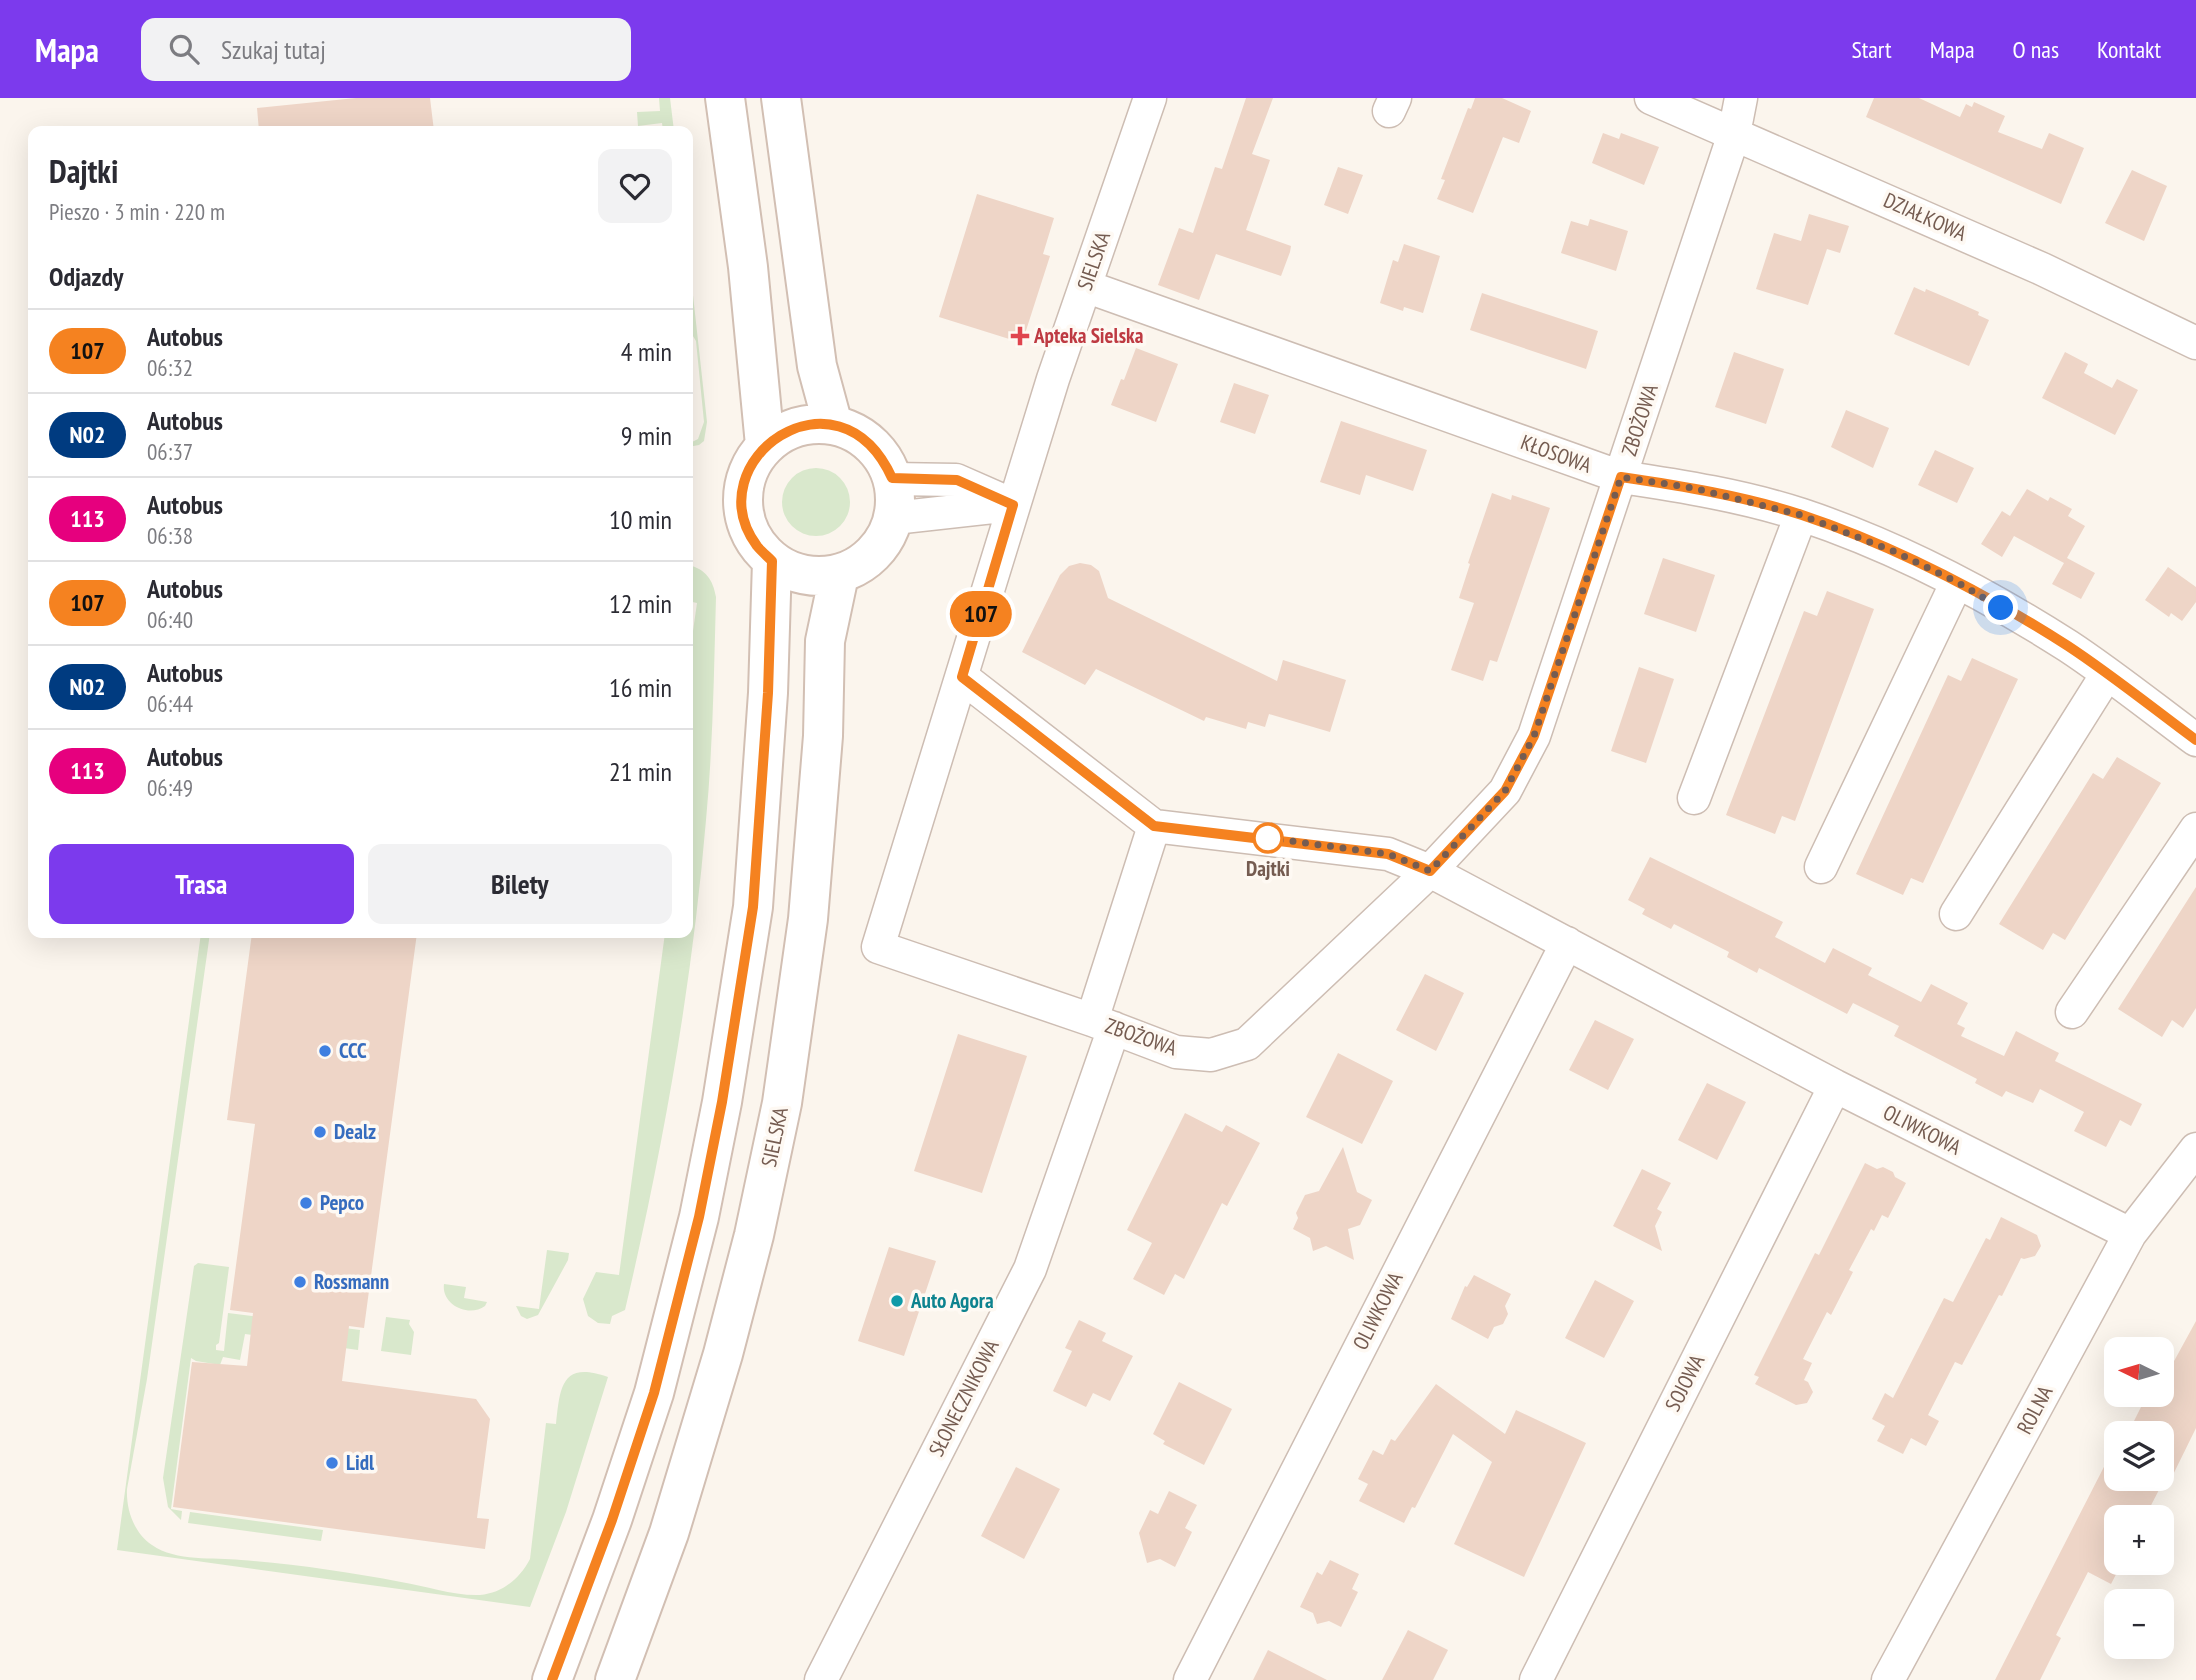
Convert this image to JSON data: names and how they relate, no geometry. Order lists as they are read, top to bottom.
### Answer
{
  "streets": {
    "main road": ["SIELSKA"],
    "street": [
      "DZIAŁKOWA",
      "ZBOŻOWA",
      "KŁOSOWA",
      "OLIWKOWA",
      "SOJOWA",
      "SŁONECZNIKOWA",
      "ROLNA"
    ]
  },
  "crossings": [
    ["DZIAŁKOWA", "ZBOŻOWA"],
    ["SIELSKA", "ZBOŻOWA"],
    ["SIELSKA", "KŁOSOWA"],
    ["ZBOŻOWA", "KŁOSOWA"],
    ["ZBOŻOWA", "OLIWKOWA"],
    ["ZBOŻOWA", "SŁONECZNIKOWA"],
    ["OLIWKOWA", "SOJOWA"],
    ["OLIWKOWA", "ROLNA"]
  ],
  "places": {
    "health": ["Apteka Sielska"],
    "other": [
      "Dajtki",
      "CCC",
      "Dealz",
      "Pepco",
      "Rossmann",
      "Auto Agora",
      "Lidl"
    ]
  },
  "lines": ["bus line 107"],
  "north": "left",
  "page": {
    "header": "Mapa",
    "search": "Szukaj tutaj",
    "nav": [
      "Start",
      "Mapa",
      "O nas",
      "Kontakt"
    ],
    "on_map": "107",
    "heading": [
      ["Dajtki", "Pieszo · 3 min · 220 m"],
      "Odjazdy"
    ],
    "list": [
      {
        "mark": "107",
        "name": "Autobus",
        "note": "06:32",
        "value": "4 min"
      },
      {
        "mark": "N02",
        "name": "Autobus",
        "note": "06:37",
        "value": "9 min"
      },
      {
        "mark": "113",
        "name": "Autobus",
        "note": "06:38",
        "value": "10 min"
      },
      {
        "mark": "107",
        "name": "Autobus",
        "note": "06:40",
        "value": "12 min"
      },
      {
        "mark": "N02",
        "name": "Autobus",
        "note": "06:44",
        "value": "16 min"
      },
      {
        "mark": "113",
        "name": "Autobus",
        "note": "06:49",
        "value": "21 min"
      }
    ],
    "buttons": ["Trasa", "Bilety"],
    "map_buttons": ["+", "−"]
  }
}
